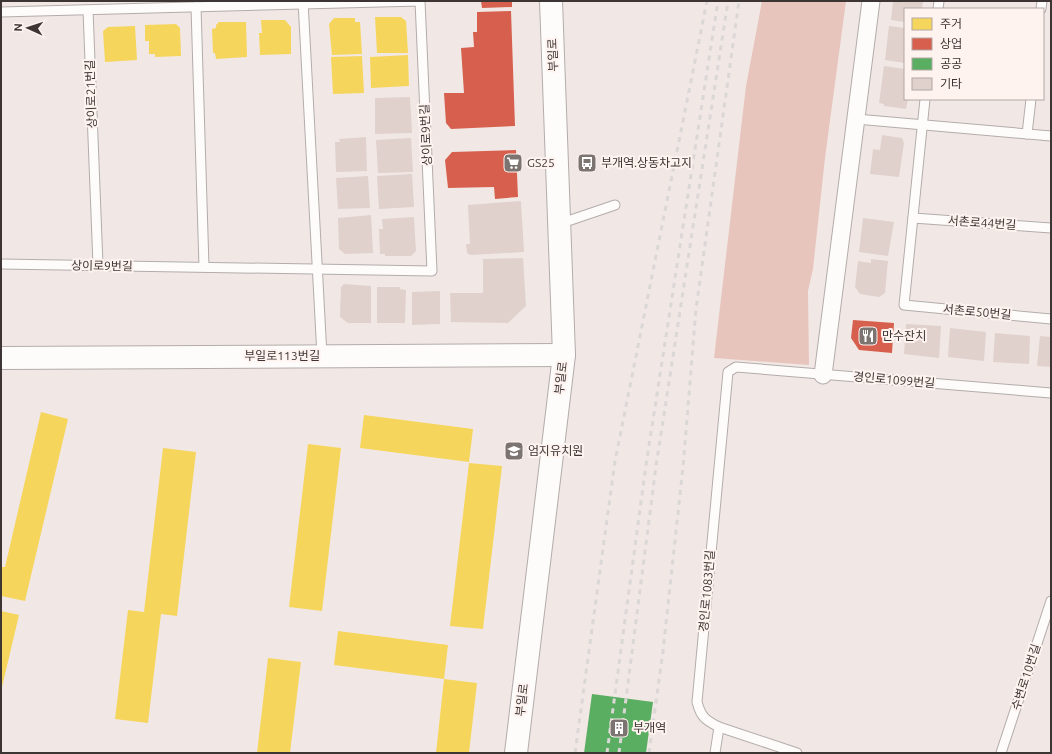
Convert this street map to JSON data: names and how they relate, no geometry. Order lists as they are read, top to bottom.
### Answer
{
  "streets": {
    "street": ["부일로", "부일로113번길"],
    "lane": [
      "상이로21번길",
      "상이로9번길",
      "서촌로44번길",
      "서촌로50번길",
      "경인로1099번길",
      "경인로1083번길",
      "수변로10번길"
    ]
  },
  "crossings": [
    ["부일로", "부일로113번길"],
    ["상이로21번길", "상이로9번길"],
    ["서촌로44번길", "서촌로50번길"],
    ["경인로1099번길", "경인로1083번길"]
  ],
  "places": {
    "supermarket": ["GS25"],
    "bus stop": ["부개역.상동차고지"],
    "restaurant": ["만수잔치"],
    "school or university": ["엄지유치원"],
    "building": ["부개역"]
  },
  "legend": [
    "주거",
    "상업",
    "공공",
    "기타"
  ],
  "north": "left"
}
